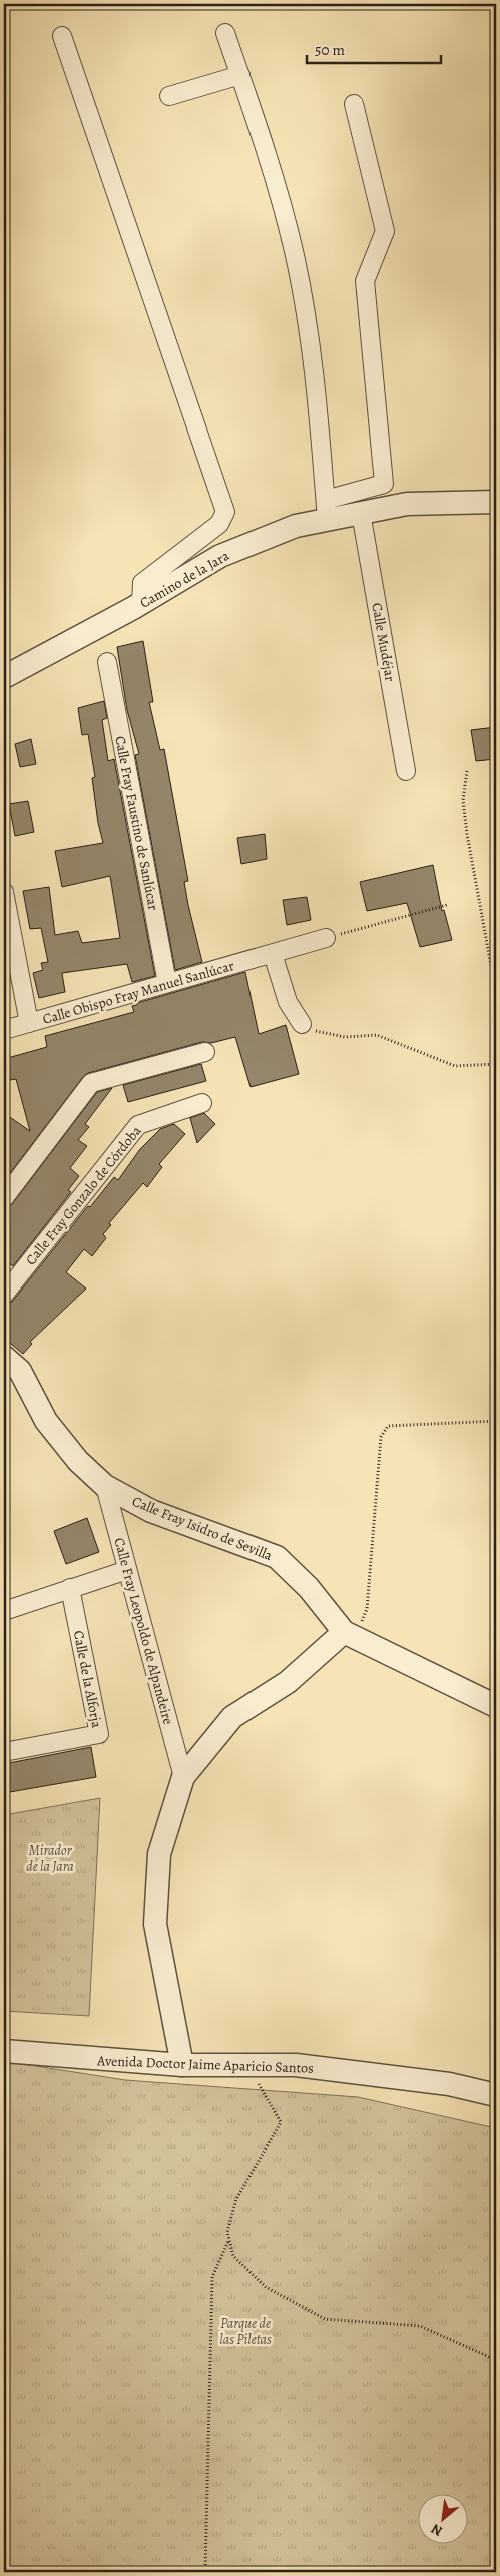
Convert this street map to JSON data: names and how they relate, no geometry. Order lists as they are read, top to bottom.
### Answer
{
  "streets": {
    "street": [
      "Camino de la Jara",
      "Calle Mudéjar",
      "Calle Fray Faustino de Sanlúcar",
      "Calle Obispo Fray Manuel Sanlúcar",
      "Calle Fray Gonzalo de Córdoba",
      "Calle Fray Isidro de Sevilla",
      "Calle Fray Leopoldo de Alpandeire",
      "Calle de la Alforja",
      "Avenida Doctor Jaime Aparicio Santos"
    ]
  },
  "crossings": [
    ["Camino de la Jara", "Calle Mudéjar"],
    ["Calle Fray Faustino de Sanlúcar", "Calle Obispo Fray Manuel Sanlúcar"],
    ["Calle Fray Isidro de Sevilla", "Calle Fray Leopoldo de Alpandeire"]
  ],
  "parks": ["Mirador de la Jara", "Parque de las Piletas"],
  "scale_bar": "50 m",
  "north": "bottom left"
}
